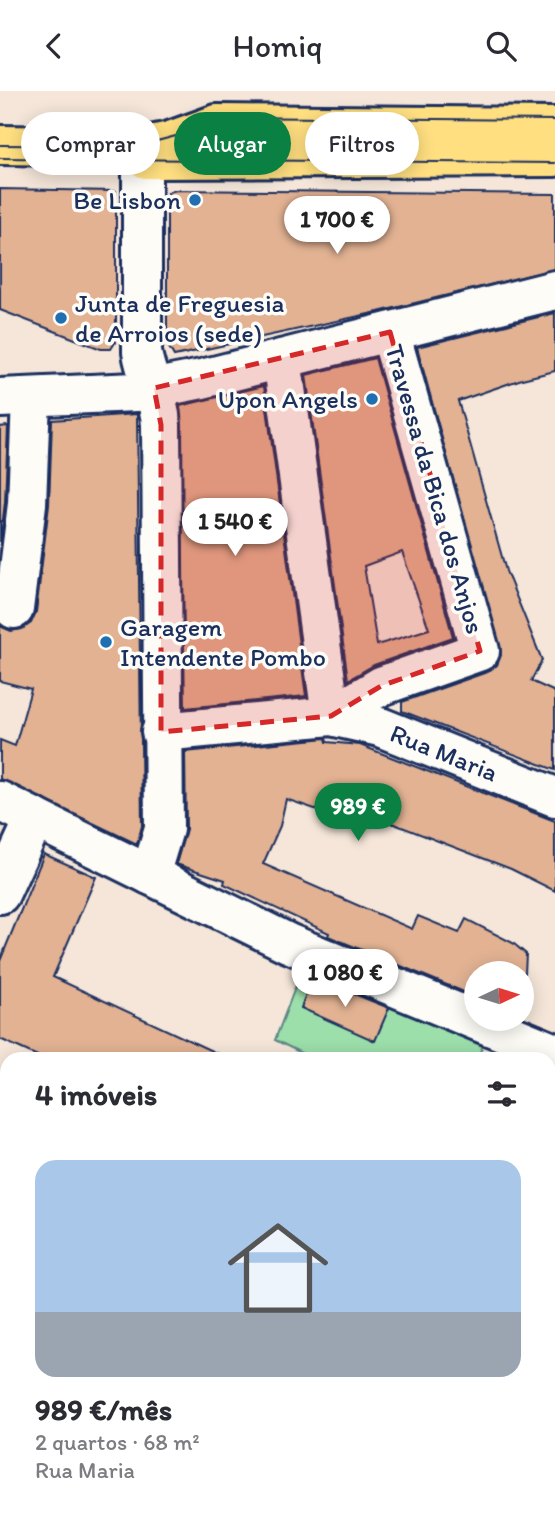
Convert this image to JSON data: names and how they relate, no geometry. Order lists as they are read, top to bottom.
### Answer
{
  "streets": {
    "street": ["Travessa da Bica dos Anjos", "Rua Maria"]
  },
  "crossings": [
    ["Travessa da Bica dos Anjos", "Rua Maria"]
  ],
  "places": [
    "Be Lisbon",
    "Junta de Freguesia de Arroios (sede)",
    "Upon Angels",
    "Garagem Intendente Pombo"
  ],
  "north": "right",
  "page": {
    "header": "Homiq",
    "chip": ["Comprar", "Alugar", "Filtros"],
    "price": [
      "1 700 €",
      "1 540 €",
      "989 €",
      "1 080 €"
    ],
    "heading": "4 imóveis",
    "list": [
      {
        "name": "989 €/mês",
        "note": "2 quartos · 68 m² · Rua Maria"
      }
    ]
  }
}
